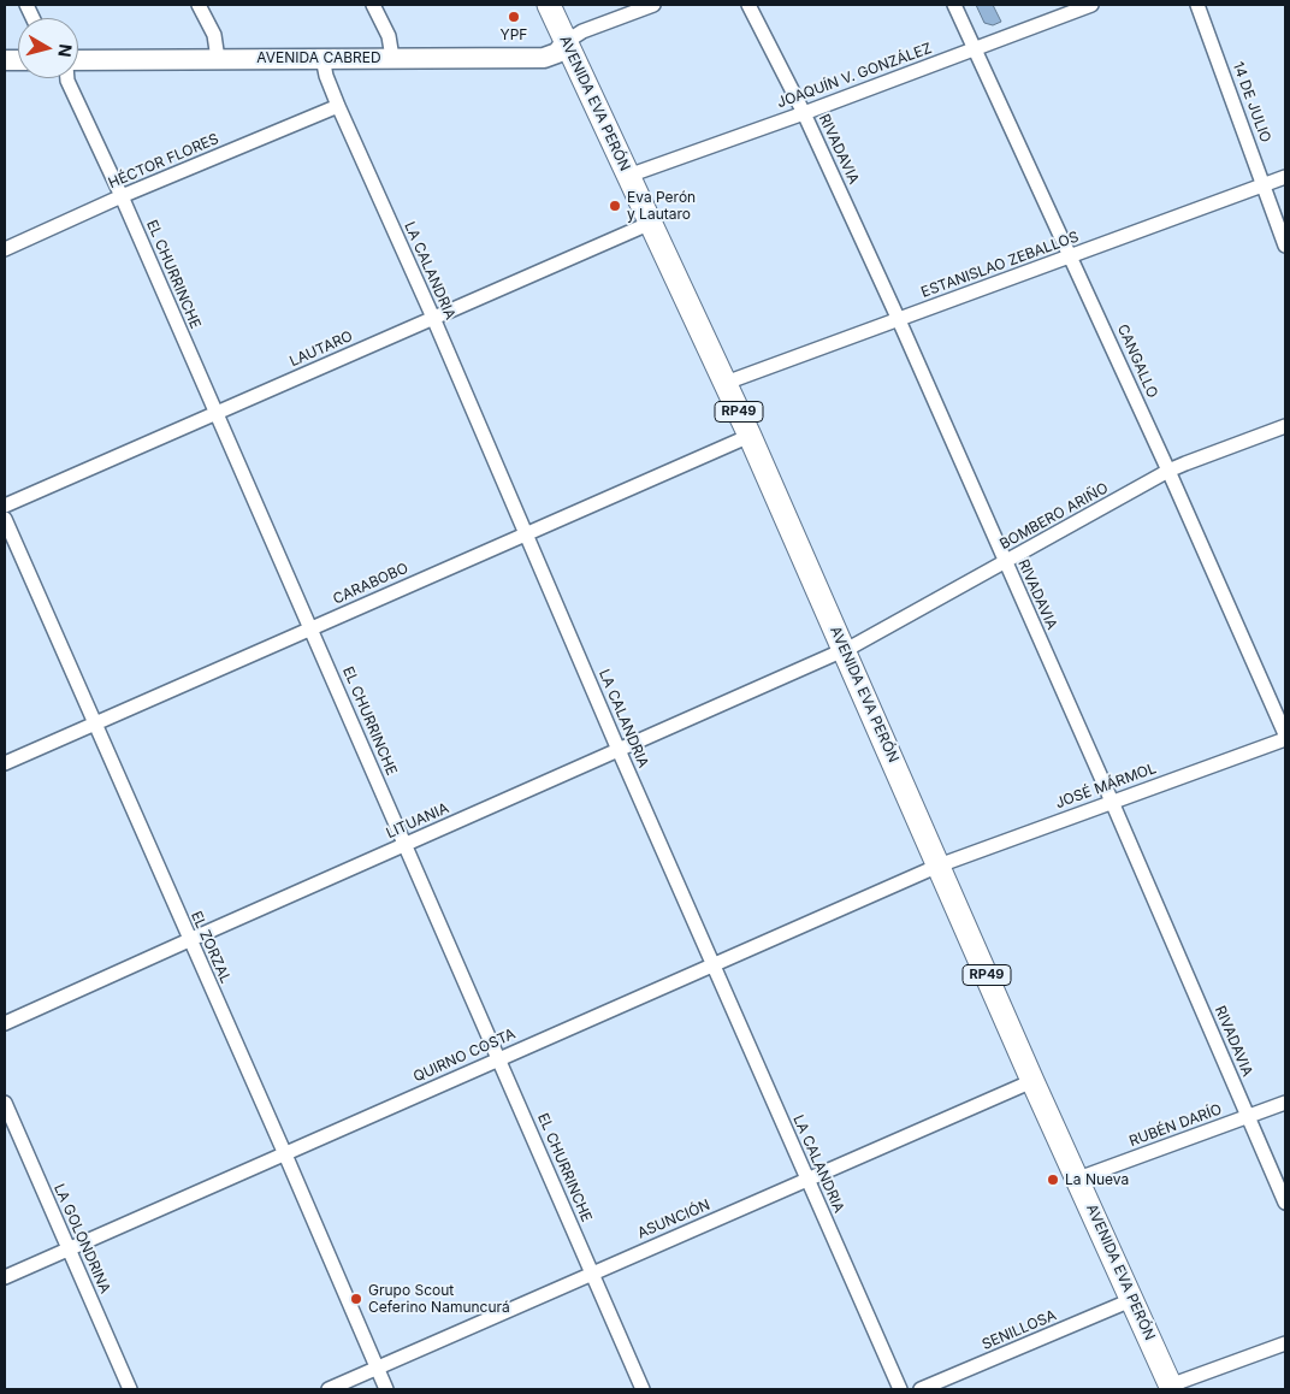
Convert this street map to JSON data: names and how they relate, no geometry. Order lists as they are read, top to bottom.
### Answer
{
  "streets": {
    "main road": ["AVENIDA EVA PERÓN", "RP49"],
    "street": [
      "AVENIDA CABRED",
      "JOAQUÍN V. GONZÁLEZ",
      "14 DE JULIO",
      "RIVADAVIA",
      "HÉCTOR FLORES",
      "ESTANISLAO ZEBALLOS",
      "LA CALANDRIA",
      "EL CHURRINCHE",
      "LAUTARO",
      "CANGALLO",
      "BOMBERO ARIÑO",
      "CARABOBO",
      "JOSÉ MÁRMOL",
      "LITUANIA",
      "EL ZORZAL",
      "QUIRNO COSTA",
      "RUBÉN DARÍO",
      "ASUNCIÓN",
      "LA GOLONDRINA",
      "SENILLOSA"
    ]
  },
  "crossings": [
    ["AVENIDA CABRED", "AVENIDA EVA PERÓN"],
    ["AVENIDA CABRED", "LA CALANDRIA"],
    ["JOAQUÍN V. GONZÁLEZ", "AVENIDA EVA PERÓN"],
    ["JOAQUÍN V. GONZÁLEZ", "RIVADAVIA"],
    ["JOAQUÍN V. GONZÁLEZ", "CANGALLO"],
    ["14 DE JULIO", "ESTANISLAO ZEBALLOS"],
    ["AVENIDA EVA PERÓN", "ESTANISLAO ZEBALLOS"],
    ["AVENIDA EVA PERÓN", "LAUTARO"],
    ["AVENIDA EVA PERÓN", "BOMBERO ARIÑO"],
    ["AVENIDA EVA PERÓN", "CARABOBO"],
    ["AVENIDA EVA PERÓN", "JOSÉ MÁRMOL"],
    ["AVENIDA EVA PERÓN", "LITUANIA"],
    ["AVENIDA EVA PERÓN", "QUIRNO COSTA"],
    ["AVENIDA EVA PERÓN", "RUBÉN DARÍO"],
    ["AVENIDA EVA PERÓN", "ASUNCIÓN"],
    ["AVENIDA EVA PERÓN", "SENILLOSA"],
    ["RIVADAVIA", "ESTANISLAO ZEBALLOS"],
    ["RIVADAVIA", "BOMBERO ARIÑO"],
    ["RIVADAVIA", "JOSÉ MÁRMOL"],
    ["RIVADAVIA", "RUBÉN DARÍO"],
    ["HÉCTOR FLORES", "LA CALANDRIA"],
    ["HÉCTOR FLORES", "EL CHURRINCHE"],
    ["ESTANISLAO ZEBALLOS", "CANGALLO"],
    ["LA CALANDRIA", "LAUTARO"],
    ["LA CALANDRIA", "CARABOBO"],
    ["LA CALANDRIA", "LITUANIA"],
    ["LA CALANDRIA", "QUIRNO COSTA"],
    ["LA CALANDRIA", "ASUNCIÓN"],
    ["EL CHURRINCHE", "LAUTARO"],
    ["EL CHURRINCHE", "CARABOBO"],
    ["EL CHURRINCHE", "LITUANIA"],
    ["EL CHURRINCHE", "QUIRNO COSTA"],
    ["EL CHURRINCHE", "ASUNCIÓN"],
    ["CANGALLO", "BOMBERO ARIÑO"],
    ["CANGALLO", "JOSÉ MÁRMOL"],
    ["BOMBERO ARIÑO", "LITUANIA"],
    ["CARABOBO", "EL ZORZAL"],
    ["JOSÉ MÁRMOL", "QUIRNO COSTA"],
    ["LITUANIA", "EL ZORZAL"],
    ["EL ZORZAL", "QUIRNO COSTA"],
    ["EL ZORZAL", "ASUNCIÓN"],
    ["QUIRNO COSTA", "LA GOLONDRINA"]
  ],
  "places": [
    "YPF",
    "Eva Perón y Lautaro",
    "La Nueva",
    "Grupo Scout Ceferino Namuncurá"
  ],
  "north": "right"
}
